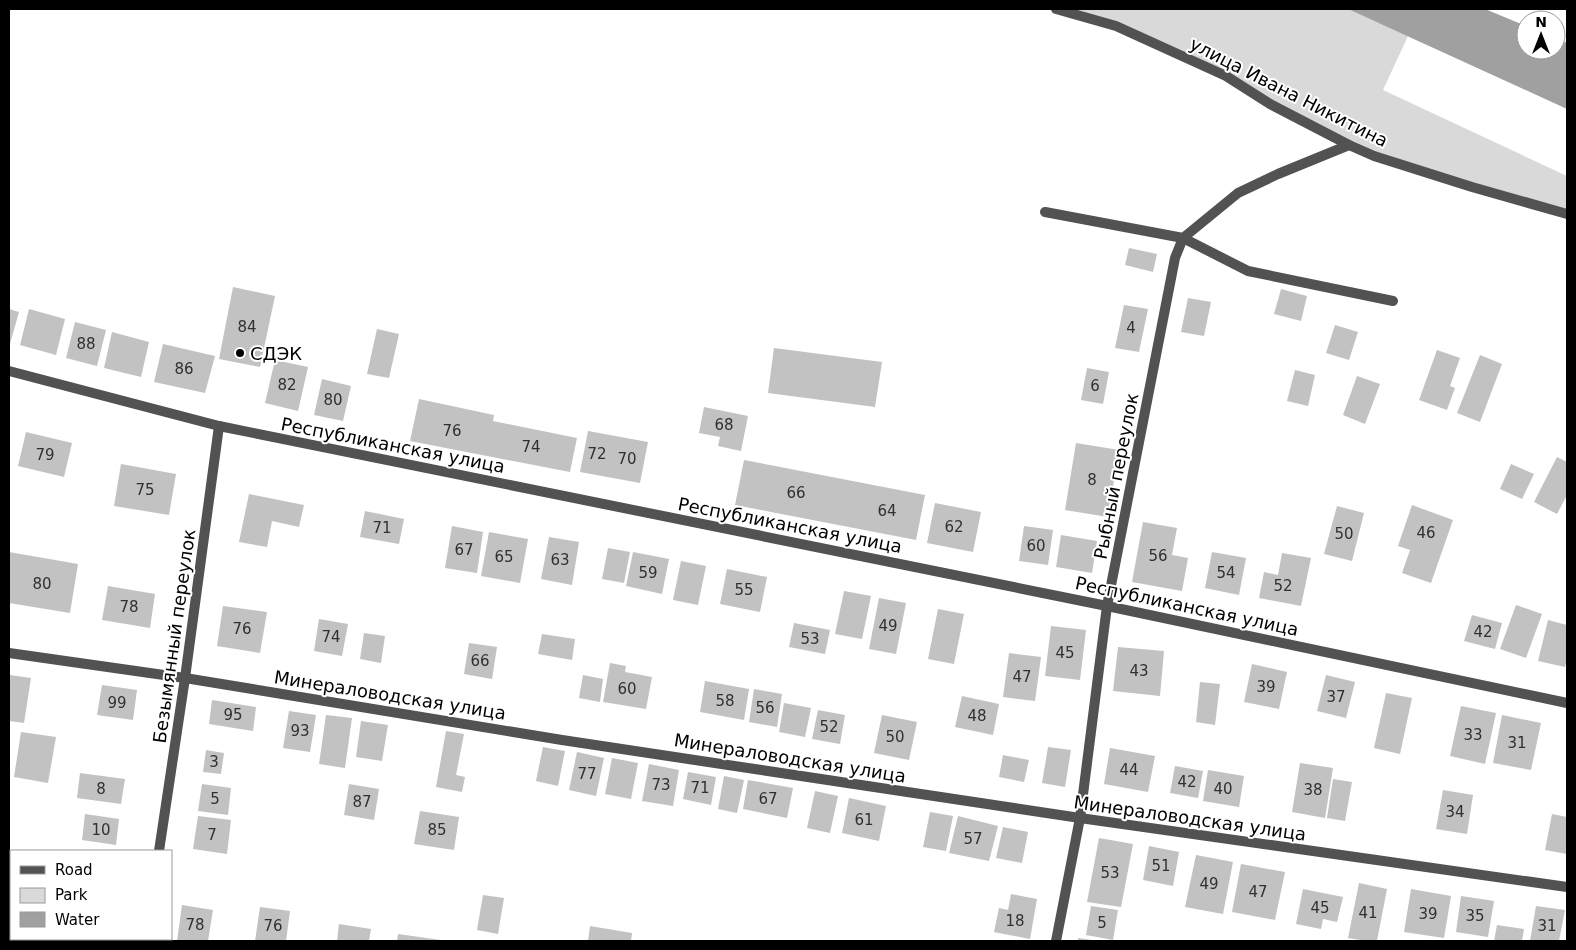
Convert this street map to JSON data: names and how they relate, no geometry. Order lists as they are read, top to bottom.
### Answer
{
  "streets": {
    "street": [
      "улица Ивана Никитина",
      "Республиканская улица",
      "Рыбный переулок",
      "Безымянный переулок",
      "Минераловодская улица"
    ]
  },
  "crossings": [
    ["Республиканская улица", "Рыбный переулок"],
    ["Республиканская улица", "Безымянный переулок"],
    ["Рыбный переулок", "Минераловодская улица"],
    ["Безымянный переулок", "Минераловодская улица"]
  ],
  "places": ["СДЭК"],
  "house_numbers": [
    "84",
    "4",
    "88",
    "86",
    "82",
    "6",
    "80",
    "68",
    "76",
    "74",
    "72",
    "79",
    "70",
    "8",
    "75",
    "66",
    "64",
    "62",
    "71",
    "46",
    "50",
    "60",
    "67",
    "56",
    "65",
    "63",
    "59",
    "54",
    "80",
    "52",
    "55",
    "78",
    "49",
    "76",
    "42",
    "74",
    "53",
    "45",
    "66",
    "43",
    "47",
    "39",
    "60",
    "37",
    "58",
    "99",
    "56",
    "95",
    "48",
    "52",
    "93",
    "33",
    "50",
    "31",
    "3",
    "44",
    "77",
    "42",
    "73",
    "71",
    "8",
    "40",
    "38",
    "5",
    "67",
    "87",
    "34",
    "61",
    "10",
    "85",
    "7",
    "57",
    "51",
    "53",
    "49",
    "47",
    "45",
    "41",
    "39",
    "35",
    "18",
    "5",
    "78",
    "76",
    "31"
  ],
  "legend": ["Road", "Park", "Water"],
  "north": "top"
}
